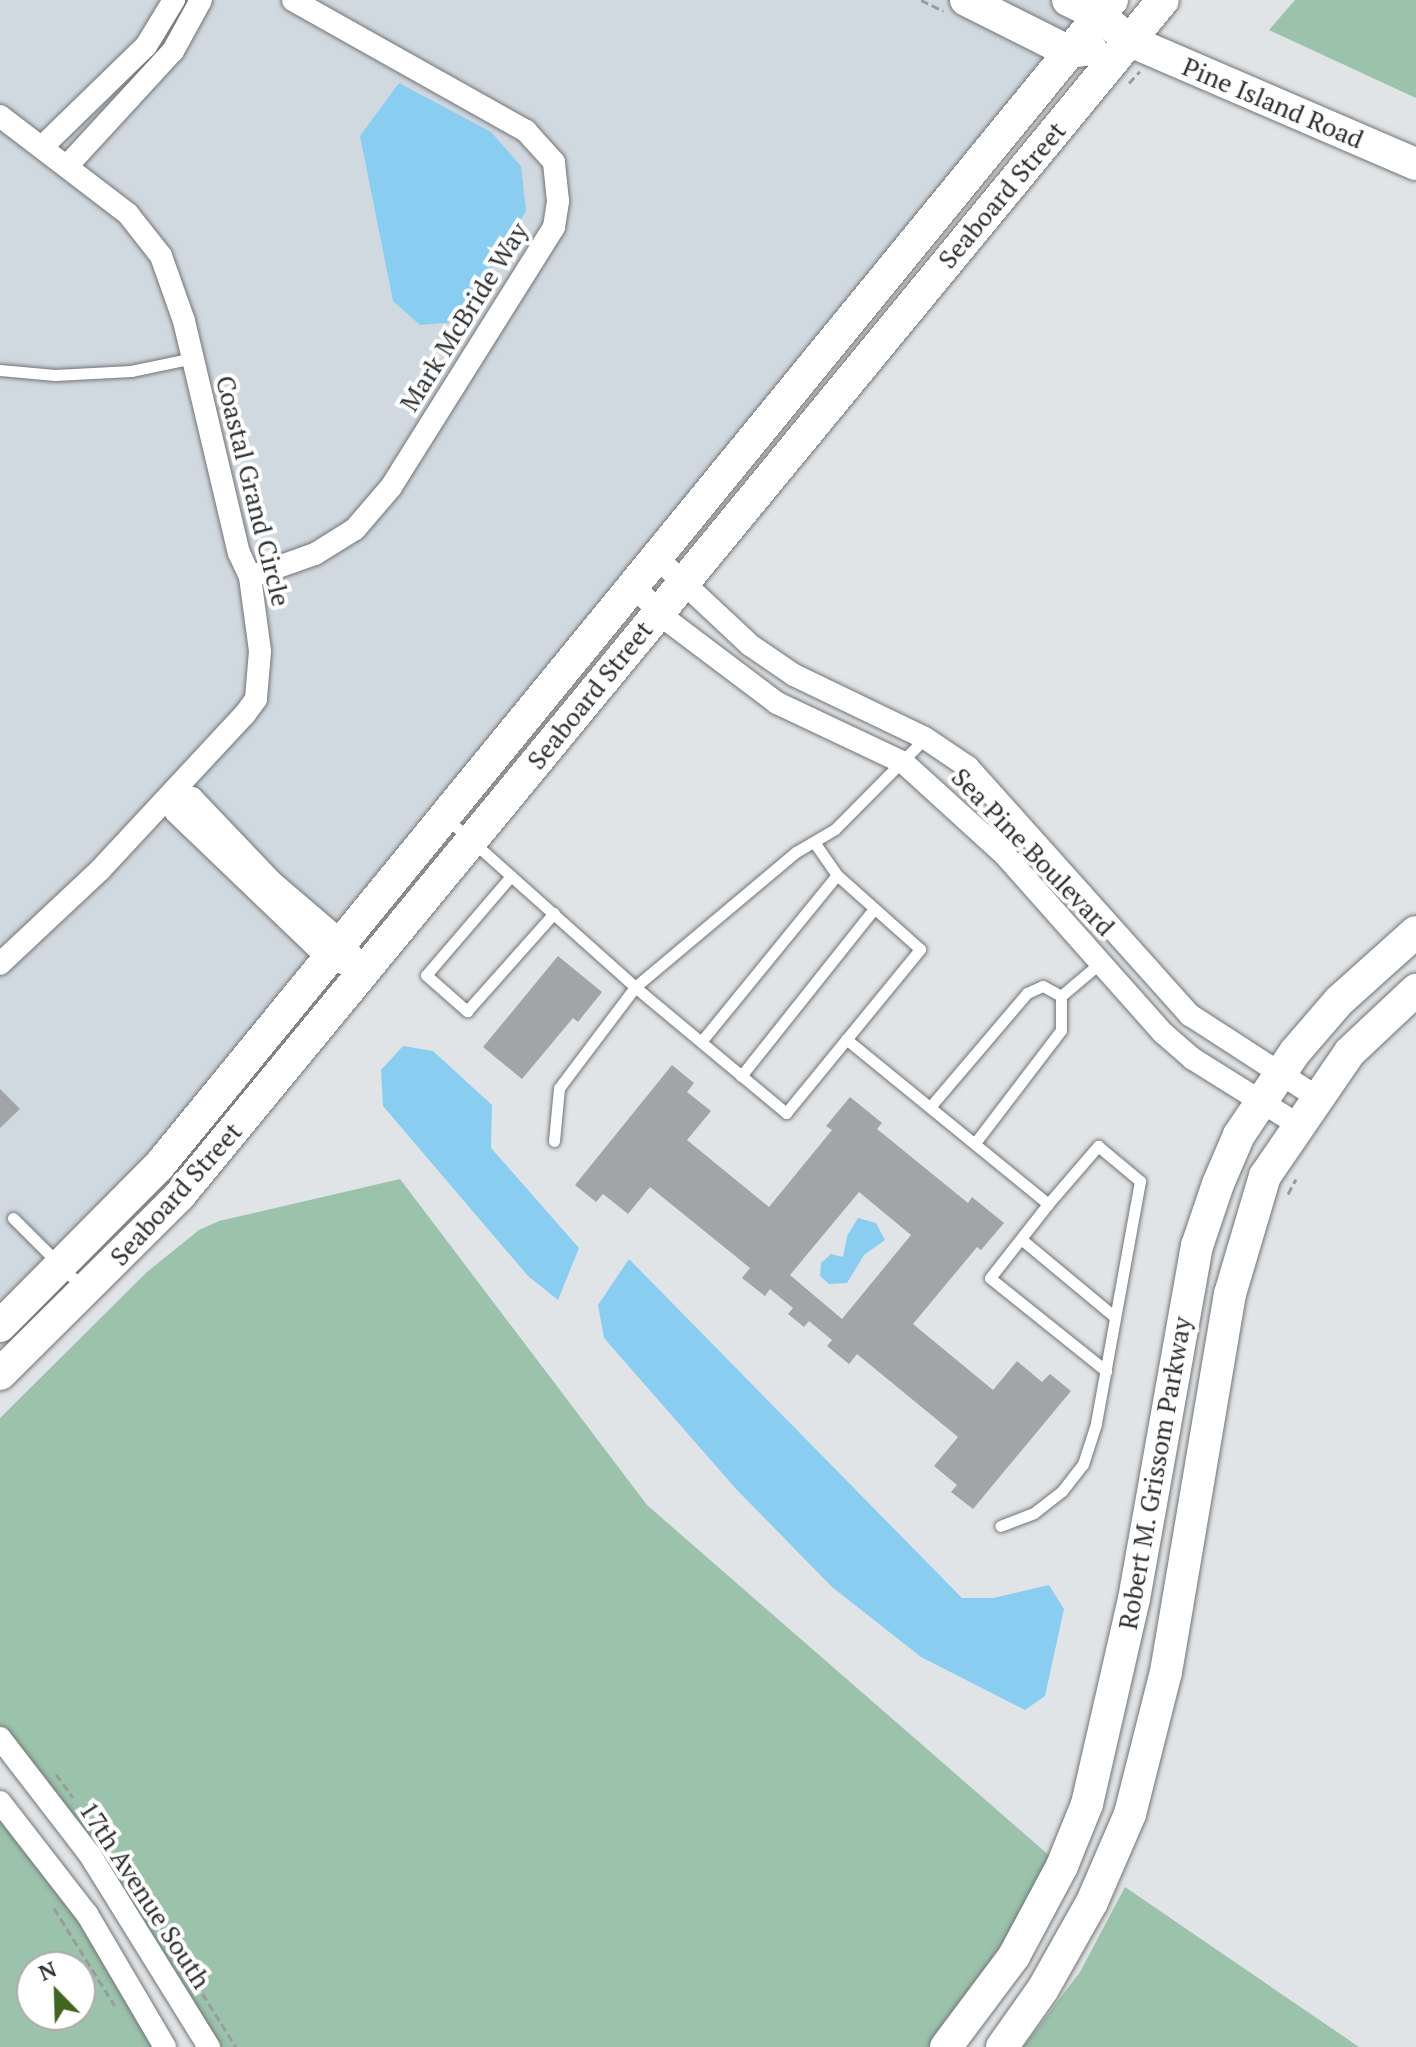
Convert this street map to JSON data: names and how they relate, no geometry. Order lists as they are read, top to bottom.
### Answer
{
  "streets": {
    "street": [
      "Pine Island Road",
      "Seaboard Street",
      "Mark McBride Way",
      "Coastal Grand Circle",
      "Sea Pine Boulevard",
      "Robert M. Grissom Parkway",
      "17th Avenue South"
    ]
  },
  "crossings": [
    ["Pine Island Road", "Seaboard Street"],
    ["Seaboard Street", "Sea Pine Boulevard"],
    ["Mark McBride Way", "Coastal Grand Circle"],
    ["Sea Pine Boulevard", "Robert M. Grissom Parkway"]
  ],
  "north": "top left"
}
